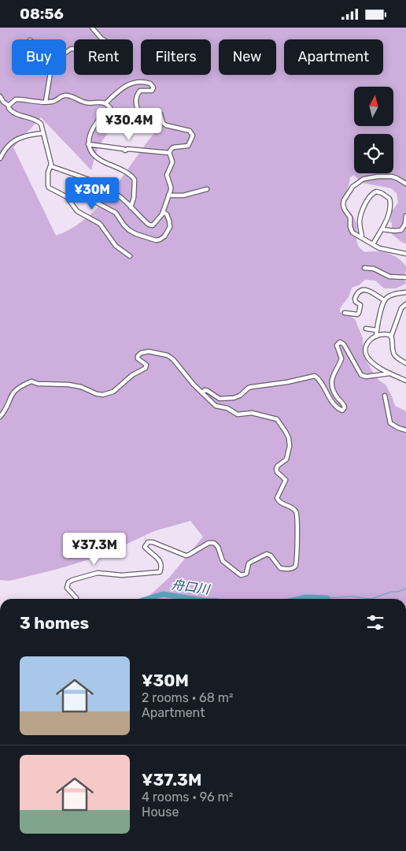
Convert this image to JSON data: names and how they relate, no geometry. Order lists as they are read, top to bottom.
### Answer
{
  "water": ["舟口川"],
  "north": "top",
  "page": {
    "status": "08:56",
    "chip": [
      "Buy",
      "Rent",
      "Filters",
      "New",
      "Apartment"
    ],
    "price": ["¥30.4M", "¥30M", "¥37.3M"],
    "heading": "3 homes",
    "list": [
      {
        "name": "¥30M",
        "note": "2 rooms · 68 m² · Apartment"
      },
      {
        "name": "¥37.3M",
        "note": "4 rooms · 96 m² · House"
      }
    ]
  }
}
